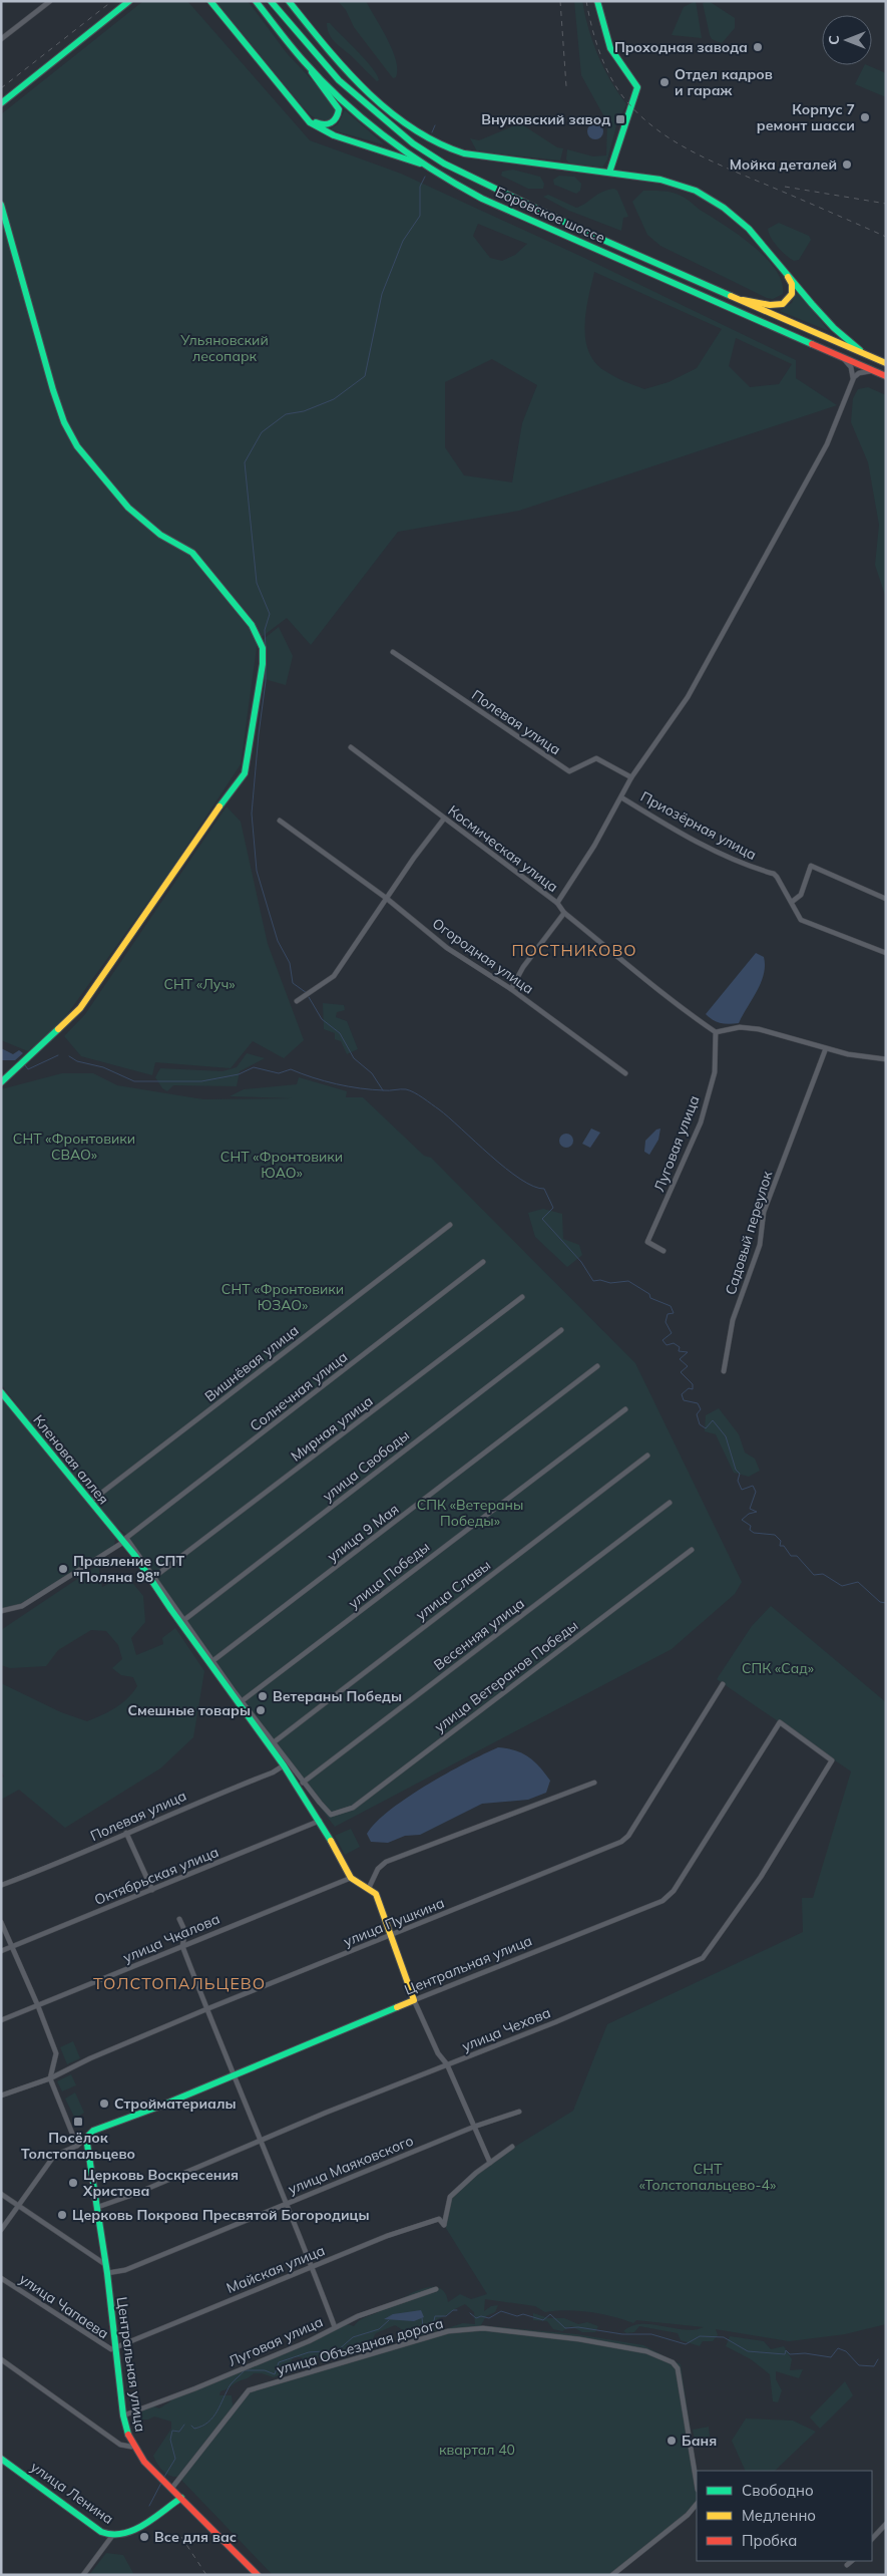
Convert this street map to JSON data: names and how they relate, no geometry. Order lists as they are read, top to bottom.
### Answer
{
  "streets": {
    "street": [
      "Боровское шоссе",
      "Полевая улица",
      "Приозёрная улица",
      "Космическая улица",
      "Огородная улица",
      "Луговая улица",
      "Садовый переулок",
      "Вишнёвая улица",
      "Солнечная улица",
      "Мирная улица",
      "Кленовая аллея",
      "улица Свободы",
      "улица 9 Мая",
      "улица Победы",
      "улица Славы",
      "Весенняя улица",
      "улица Ветеранов Победы",
      "Октябрьская улица",
      "улица Пушкина",
      "улица Чкалова",
      "Центральная улица",
      "улица Чехова",
      "улица Маяковского",
      "Майская улица",
      "улица Чапаева",
      "улица Объездная дорога",
      "улица Ленина"
    ]
  },
  "crossings": [
    ["Полевая улица", "Кленовая аллея"],
    ["Космическая улица", "Луговая улица"],
    ["Луговая улица", "Центральная улица"],
    ["Вишнёвая улица", "Кленовая аллея"],
    ["Солнечная улица", "Кленовая аллея"],
    ["Кленовая аллея", "улица Победы"],
    ["Кленовая аллея", "Октябрьская улица"],
    ["Кленовая аллея", "улица Чкалова"],
    ["Весенняя улица", "улица Ветеранов Победы"],
    ["Центральная улица", "улица Чехова"],
    ["Центральная улица", "улица Маяковского"],
    ["Центральная улица", "Майская улица"],
    ["Центральная улица", "улица Чапаева"],
    ["Центральная улица", "улица Объездная дорога"],
    ["Центральная улица", "улица Ленина"],
    ["Майская улица", "улица Чапаева"]
  ],
  "districts": ["ПОСТНИКОВО", "ТОЛСТОПАЛЬЦЕВО"],
  "parks": [
    "Ульяновский лесопарк",
    "СНТ «Луч»",
    "СНТ «Фронтовики СВАО»",
    "СНТ «Фронтовики ЮАО»",
    "СНТ «Фронтовики ЮЗАО»",
    "СПК «Ветераны Победы»",
    "СПК «Сад»",
    "СНТ «Толстопальцево-4»",
    "квартал 40"
  ],
  "places": {
    "other": [
      "Проходная завода",
      "Отдел кадров и гараж",
      "Корпус 7 ремонт шасси",
      "Мойка деталей",
      "Правление СПТ \"Поляна 98\"",
      "Ветераны Победы",
      "Смешные товары",
      "Стройматериалы",
      "Церковь Воскресения Христова",
      "Церковь Покрова Пресвятой Богородицы",
      "Баня",
      "Все для вас"
    ],
    "transit": ["Внуковский завод", "Посёлок Толстопальцево"]
  },
  "legend": ["Свободно", "Медленно", "Пробка"],
  "north": "left"
}
